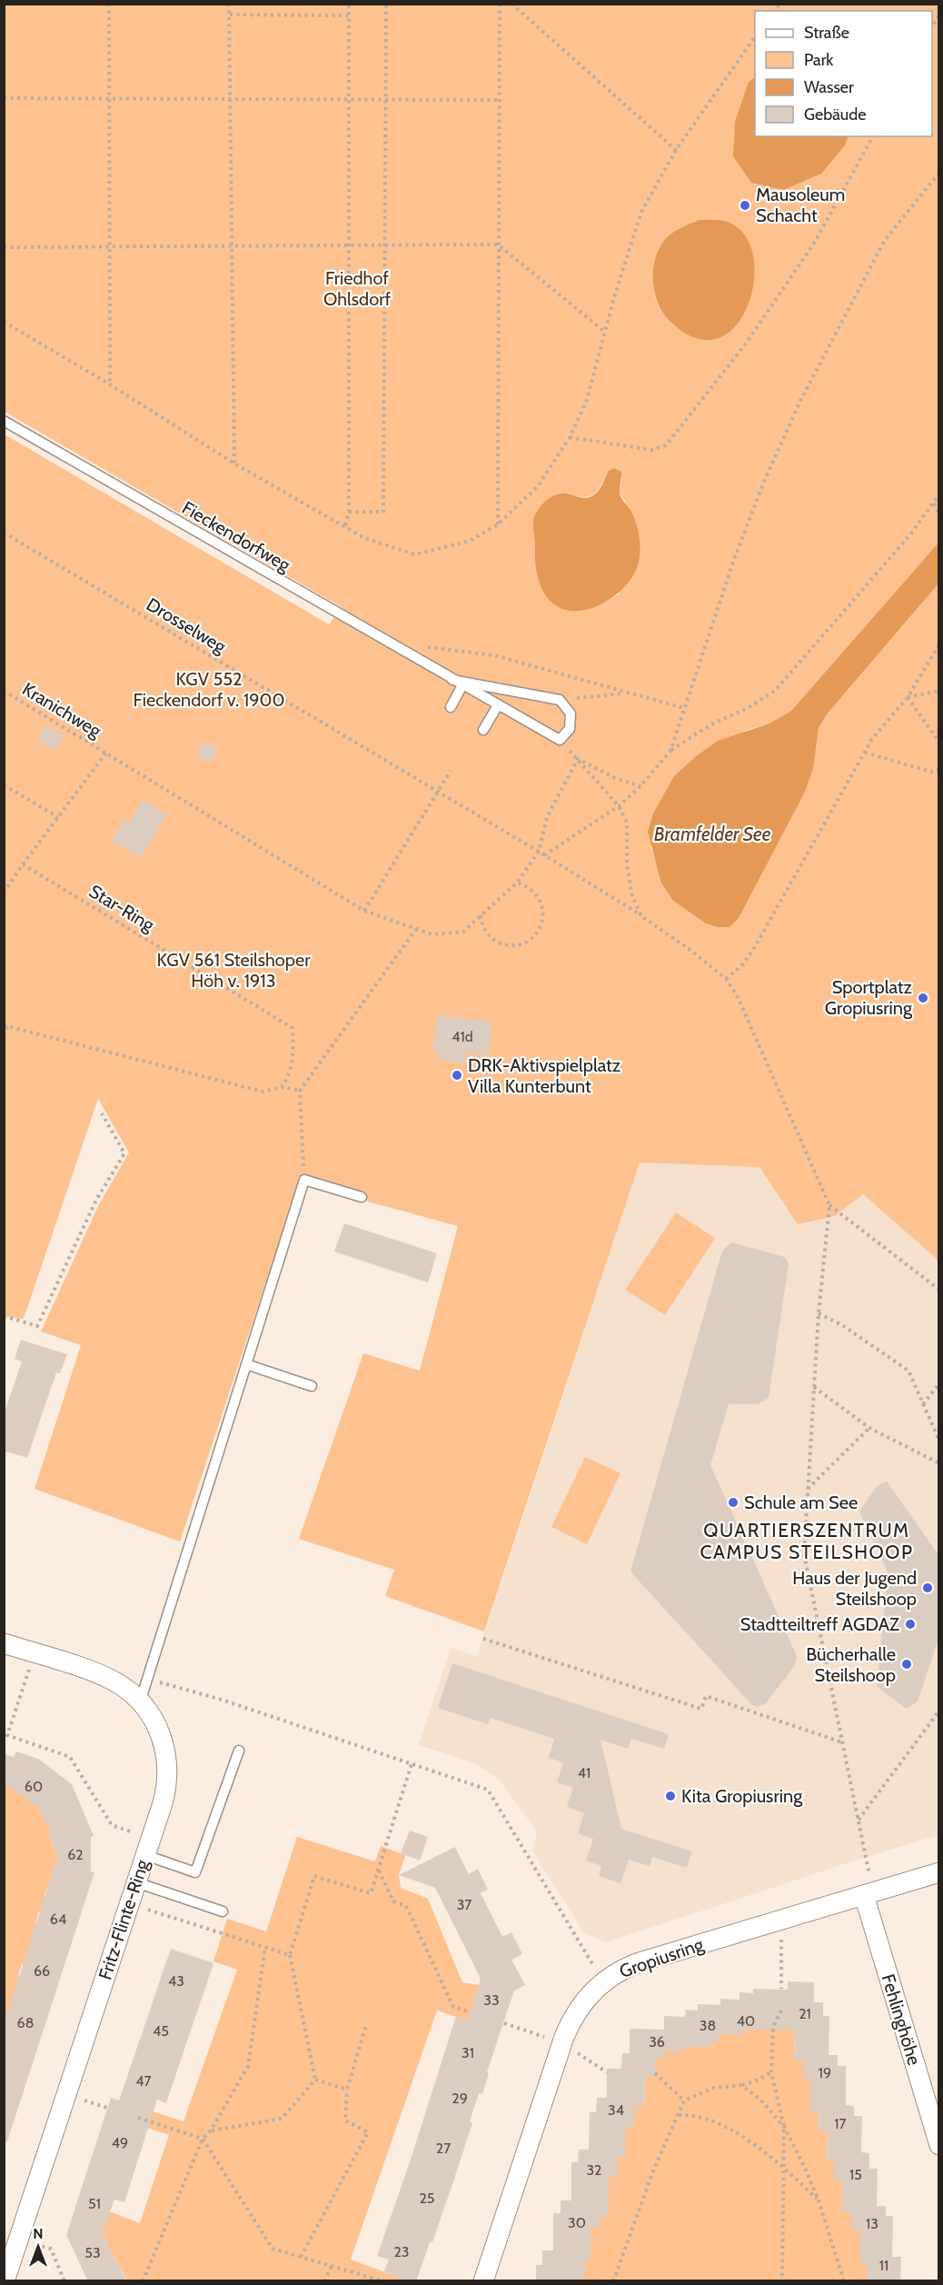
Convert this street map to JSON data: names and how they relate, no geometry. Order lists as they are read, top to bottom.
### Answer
{
  "streets": {
    "street": ["Fritz-Flinte-Ring", "Gropiusring", "Fehlinghöhe"],
    "lane": ["Fieckendorfweg"],
    "path": ["Drosselweg", "Kranichweg", "Star-Ring"]
  },
  "crossings": [
    ["Gropiusring", "Fehlinghöhe"]
  ],
  "districts": ["QUARTIERSZENTRUM CAMPUS STEILSHOOP"],
  "water": ["Bramfelder See"],
  "parks": ["Friedhof Ohlsdorf", "KGV 552 Fieckendorf v. 1900", "KGV 561 Steilshoper Höh v. 1913"],
  "places": [
    "Mausoleum Schacht",
    "Sportplatz Gropiusring",
    "DRK-Aktivspielplatz Villa Kunterbunt",
    "Schule am See",
    "Haus der Jugend Steilshoop",
    "Stadtteiltreff AGDAZ",
    "Bücherhalle Steilshoop",
    "Kita Gropiusring"
  ],
  "house_numbers": [
    "41d",
    "41",
    "60",
    "62",
    "37",
    "64",
    "66",
    "43",
    "33",
    "21",
    "40",
    "68",
    "38",
    "45",
    "36",
    "31",
    "19",
    "47",
    "29",
    "34",
    "17",
    "49",
    "27",
    "32",
    "15",
    "25",
    "51",
    "30",
    "13",
    "23",
    "53",
    "11"
  ],
  "legend": [
    "Straße",
    "Park",
    "Wasser",
    "Gebäude"
  ],
  "north": "top"
}
